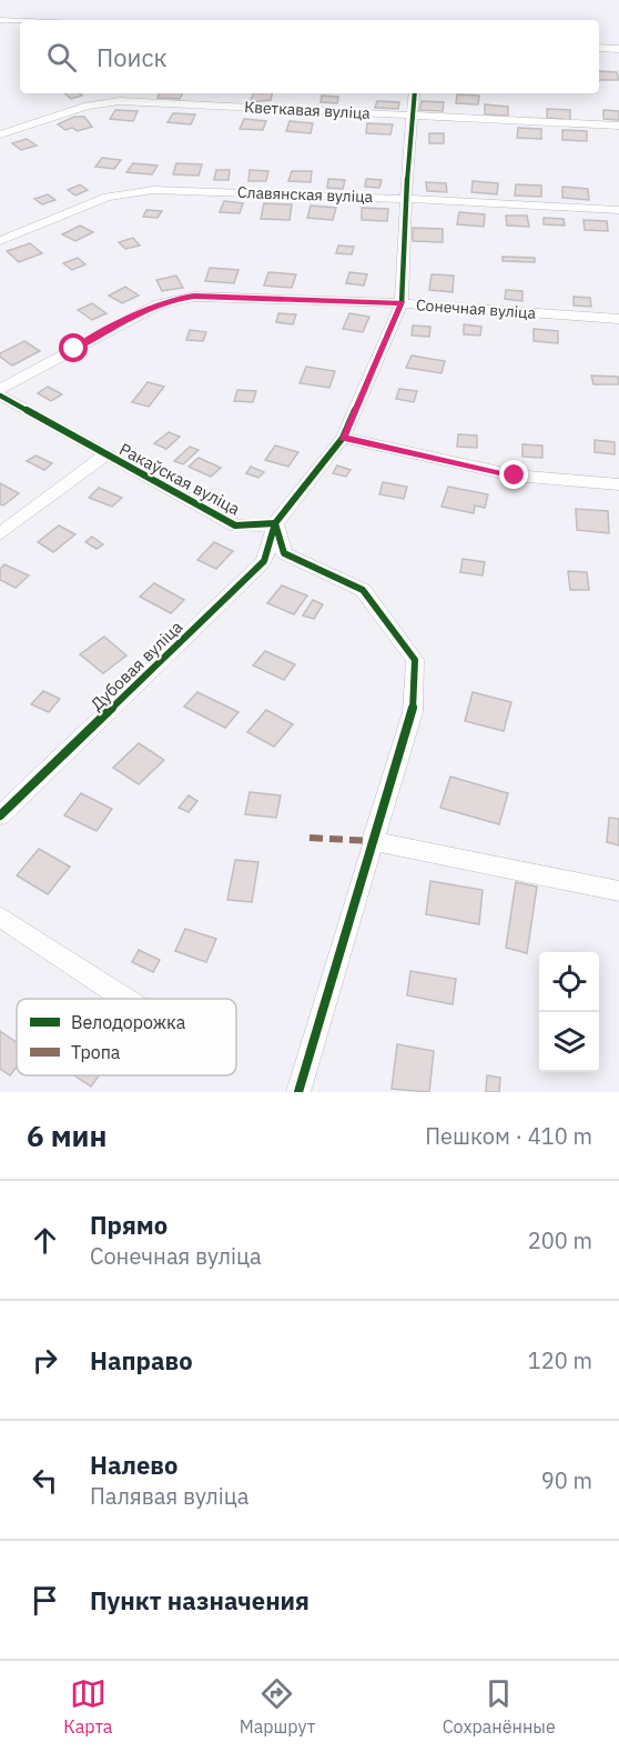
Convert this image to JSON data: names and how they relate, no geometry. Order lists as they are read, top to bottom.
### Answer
{
  "streets": {
    "street": [
      "Кветкавая вуліца",
      "Славянская вуліца",
      "Сонечная вуліца",
      "Ракаўская вуліца",
      "Дубовая вуліца"
    ]
  },
  "crossings": [
    ["Ракаўская вуліца", "Дубовая вуліца"]
  ],
  "legend": ["Велодорожка", "Тропа"],
  "page": {
    "search": "Поиск",
    "heading": ["6 мин", "Пешком · 410 m"],
    "list": [
      ["Прямо", "Сонечная вуліца", "200 m"],
      ["Направо", "120 m"],
      ["Налево", "Палявая вуліца", "90 m"],
      "Пункт назначения"
    ],
    "nav": ["Карта", "Маршрут", "Сохранённые"]
  }
}
